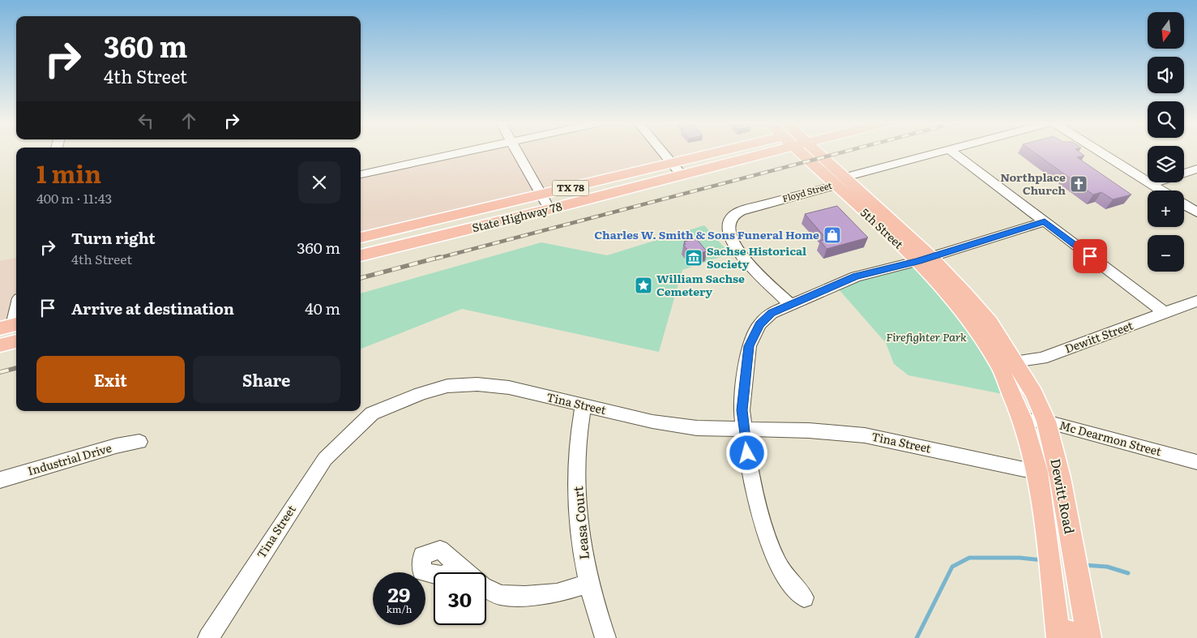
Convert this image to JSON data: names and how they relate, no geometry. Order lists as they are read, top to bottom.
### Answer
{
  "streets": {
    "main road": [
      "TX 78",
      "State Highway 78",
      "5th Street",
      "Dewitt Road"
    ],
    "street": [
      "Floyd Street",
      "Dewitt Street",
      "Tina Street",
      "Mc Dearmon Street",
      "Industrial Drive",
      "Leasa Court"
    ]
  },
  "crossings": [
    ["Floyd Street", "5th Street"],
    ["5th Street", "Dewitt Street"],
    ["5th Street", "Dewitt Road"],
    ["Dewitt Street", "Dewitt Road"],
    ["Tina Street", "Dewitt Road"],
    ["Tina Street", "Leasa Court"],
    ["Mc Dearmon Street", "Dewitt Road"]
  ],
  "parks": ["Firefighter Park"],
  "places": {
    "church": ["Northplace Church"],
    "shop": ["Charles W. Smith & Sons Funeral Home"],
    "museum": ["Sachse Historical Society"],
    "place": ["William Sachse Cemetery"]
  },
  "north": "bottom",
  "page": {
    "map_buttons": ["+", "−"],
    "turn": ["360 m", "4th Street"],
    "heading": ["1 min", "400 m · 11:43"],
    "list": [
      {
        "name": "Turn right",
        "note": "4th Street",
        "value": "360 m"
      },
      {
        "name": "Arrive at destination",
        "value": "40 m"
      }
    ],
    "buttons": ["Exit", "Share"],
    "speed": "29 km/h",
    "limit": "30"
  }
}
